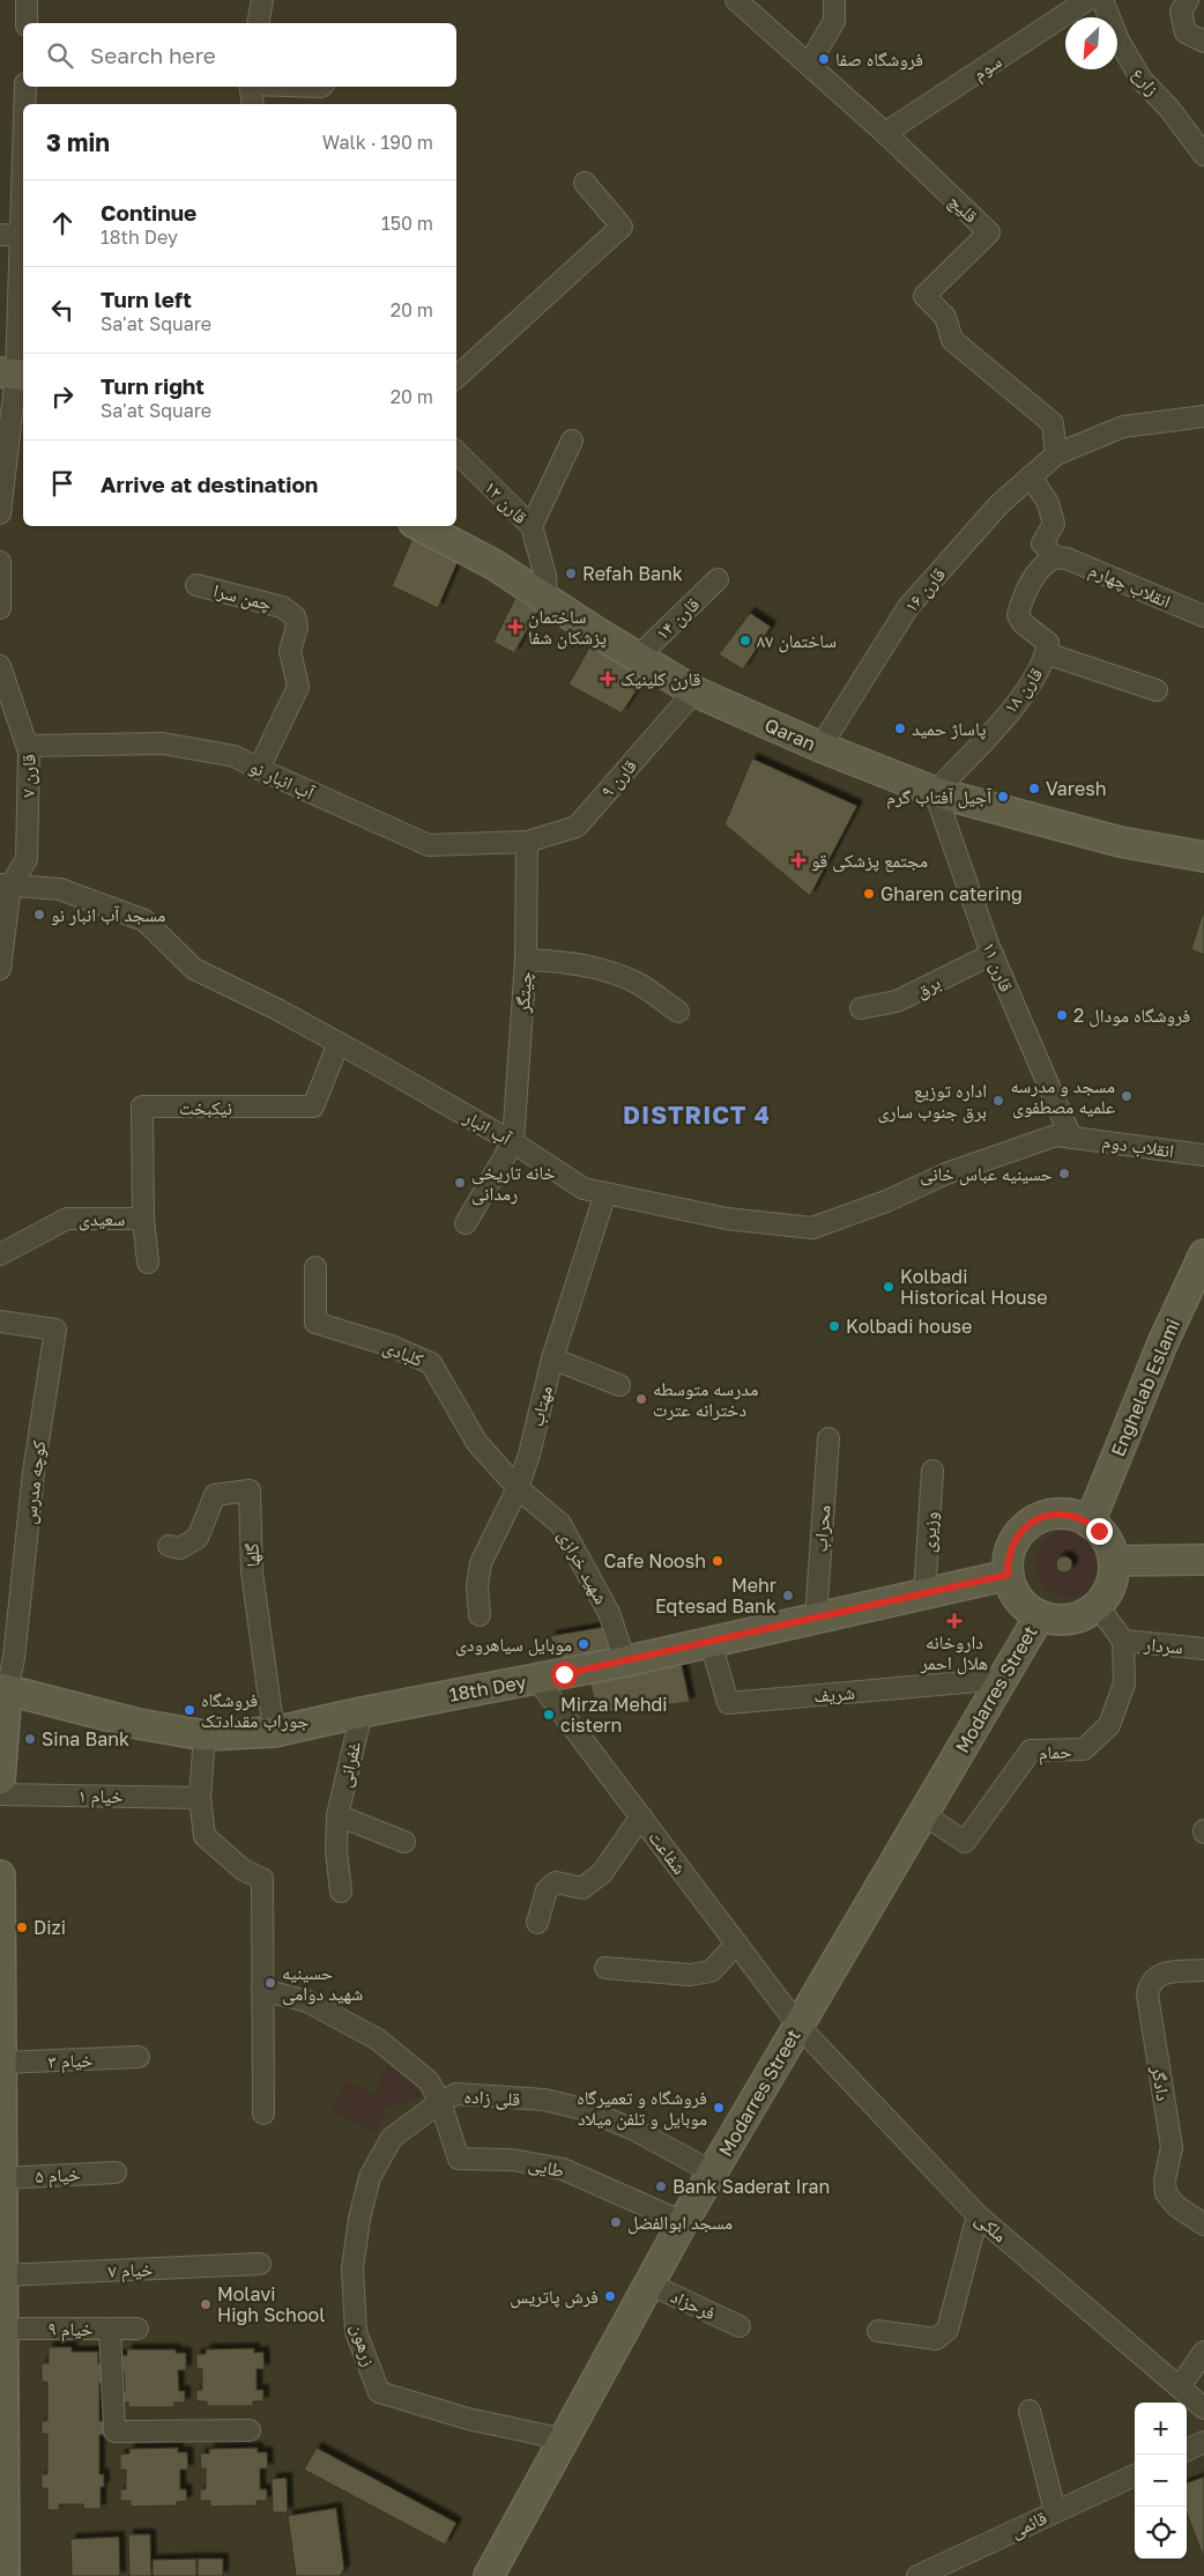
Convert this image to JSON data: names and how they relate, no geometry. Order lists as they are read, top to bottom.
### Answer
{
  "streets": {
    "main road": [
      "Qaran",
      "Enghelab Eslami",
      "18th Dey",
      "Modarres Street"
    ],
    "street": [
      "سوم",
      "زارع",
      "قلیچ",
      "قارن ۱۲",
      "انقلاب چهارم",
      "قارن ۱۶",
      "چمن سرا",
      "قارن ۱۴",
      "قارن ۱۸",
      "قارن ٧",
      "قارن ٩",
      "آب انبار نو",
      "قارن ۱۱",
      "برق",
      "چیتگر",
      "نیکبخت",
      "آب انبار",
      "انقلاب دوم",
      "سعیدی",
      "کلبادی",
      "مهتاب",
      "کوچه مدرس",
      "محراب",
      "وزیری",
      "گلها",
      "شهید خرازی",
      "سردار",
      "شریف",
      "حمام",
      "غفرانی",
      "خیام ۱",
      "شفاعت",
      "خیام ۳",
      "دادگر",
      "قلی زاده",
      "طایی",
      "خیام ۵",
      "ملکی",
      "خیام ۷",
      "فرحزاد",
      "خیام ۹",
      "زرهون",
      "قائمی"
    ]
  },
  "crossings": [
    ["سوم", "قلیچ"],
    ["قلیچ", "قارن ۱۶"],
    ["قارن ۱۲", "Qaran"],
    ["انقلاب چهارم", "قارن ۱۸"],
    ["قارن ۱۶", "Qaran"],
    ["چمن سرا", "آب انبار نو"],
    ["قارن ۱۴", "Qaran"],
    ["قارن ۱۸", "Qaran"],
    ["قارن ۱۸", "قارن ۱۱"],
    ["Qaran", "قارن ٩"],
    ["Qaran", "قارن ۱۱"],
    ["قارن ٧", "آب انبار نو"],
    ["قارن ٧", "آب انبار"],
    ["قارن ٩", "آب انبار نو"],
    ["قارن ٩", "چیتگر"],
    ["آب انبار نو", "چیتگر"],
    ["قارن ۱۱", "برق"],
    ["قارن ۱۱", "آب انبار"],
    ["قارن ۱۱", "انقلاب دوم"],
    ["چیتگر", "آب انبار"],
    ["نیکبخت", "آب انبار"],
    ["نیکبخت", "سعیدی"],
    ["آب انبار", "انقلاب دوم"],
    ["آب انبار", "مهتاب"],
    ["کلبادی", "مهتاب"],
    ["کلبادی", "شهید خرازی"],
    ["Enghelab Eslami", "18th Dey"],
    ["Enghelab Eslami", "Modarres Street"],
    ["مهتاب", "شهید خرازی"],
    ["کوچه مدرس", "18th Dey"],
    ["محراب", "18th Dey"],
    ["وزیری", "18th Dey"],
    ["گلها", "18th Dey"],
    ["شهید خرازی", "18th Dey"],
    ["سردار", "حمام"],
    ["18th Dey", "Modarres Street"],
    ["18th Dey", "شریف"],
    ["18th Dey", "غفرانی"],
    ["18th Dey", "شفاعت"],
    ["Modarres Street", "شریف"],
    ["Modarres Street", "حمام"],
    ["Modarres Street", "شفاعت"],
    ["Modarres Street", "قلی زاده"],
    ["Modarres Street", "طایی"],
    ["Modarres Street", "ملکی"],
    ["Modarres Street", "فرحزاد"],
    ["Modarres Street", "زرهون"],
    ["شفاعت", "ملکی"],
    ["قلی زاده", "طایی"],
    ["قلی زاده", "زرهون"],
    ["طایی", "زرهون"]
  ],
  "districts": ["DISTRICT 4"],
  "places": {
    "other": [
      "فروشگاه صفا",
      "Refah Bank",
      "ساختمان ٨٧",
      "پاساژ حمید",
      "Varesh",
      "آجیل آفتاب گرم",
      "Gharen catering",
      "مسجد آب انبار نو",
      "فروشگاه مودال 2",
      "مسجد و مدرسه علمیه مصطفوی",
      "اداره توزیع برق جنوب ساری",
      "حسینیه عباس خانی",
      "خانه تاریخی رمدانی",
      "Kolbadi Historical House",
      "Kolbadi house",
      "مدرسه متوسطه دخترانه عترت",
      "Cafe Noosh",
      "Mehr Eqtesad Bank",
      "موبایل سیاهرودی",
      "فروشگاه جوراب مقدادتک",
      "Mirza Mehdi cistern",
      "Sina Bank",
      "Dizi",
      "حسینیه شهید دوامی",
      "فروشگاه و تعمیرگاه موبایل و تلفن میلاد",
      "Bank Saderat Iran",
      "مسجد ابوالفضل",
      "فرش پاتریس",
      "Molavi High School"
    ],
    "health": [
      "ساختمان پزشکان شفا",
      "قارن کلینیک",
      "مجتمع پزشکی قو",
      "داروخانه هلال احمر"
    ]
  },
  "north": "bottom left",
  "page": {
    "search": "Search here",
    "heading": ["3 min", "Walk · 190 m"],
    "list": [
      ["Continue", "18th Dey", "150 m"],
      ["Turn left", "Sa'at Square", "20 m"],
      ["Turn right", "Sa'at Square", "20 m"],
      "Arrive at destination"
    ],
    "map_buttons": ["+", "−"]
  }
}
